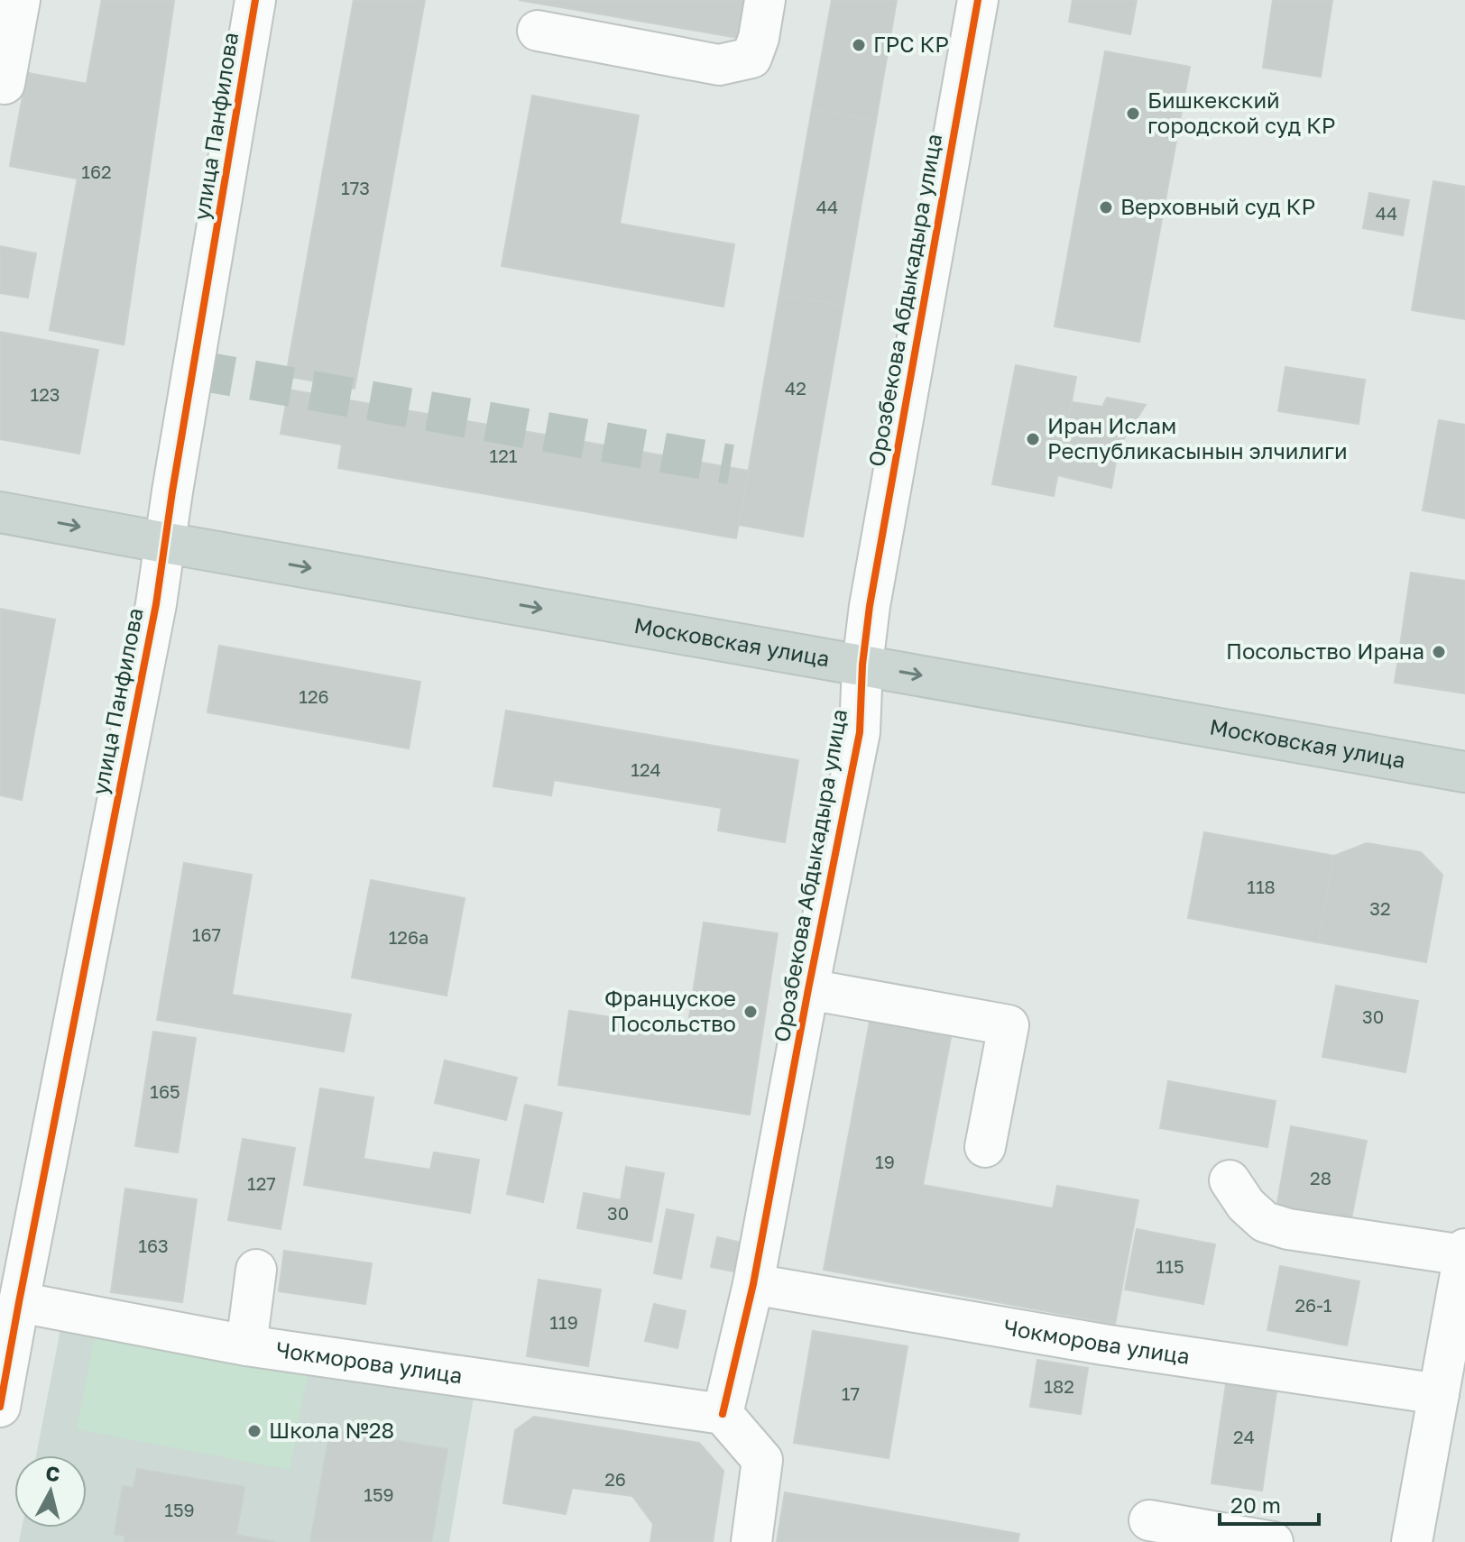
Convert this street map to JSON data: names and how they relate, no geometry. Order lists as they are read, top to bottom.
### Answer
{
  "streets": {
    "main road": ["Московская улица"],
    "street": ["улица Панфилова", "Орозбекова Абдыкадыра улица", "Чокморова улица"]
  },
  "crossings": [
    ["улица Панфилова", "Московская улица"],
    ["улица Панфилова", "Чокморова улица"],
    ["Орозбекова Абдыкадыра улица", "Московская улица"],
    ["Орозбекова Абдыкадыра улица", "Чокморова улица"]
  ],
  "one_way": ["Московская улица"],
  "places": [
    "ГРС КР",
    "Бишкекский городской суд КР",
    "Верховный суд КР",
    "Иран Ислам Республикасынын элчилиги",
    "Посольство Ирана",
    "Француское Посольство",
    "Школа №28"
  ],
  "house_numbers": [
    "162",
    "173",
    "44",
    "44",
    "42",
    "123",
    "121",
    "126",
    "124",
    "118",
    "32",
    "167",
    "126a",
    "30",
    "165",
    "19",
    "28",
    "127",
    "30",
    "163",
    "115",
    "26-1",
    "119",
    "182",
    "17",
    "24",
    "26",
    "159",
    "159"
  ],
  "scale_bar": "20 m",
  "north": "top"
}
